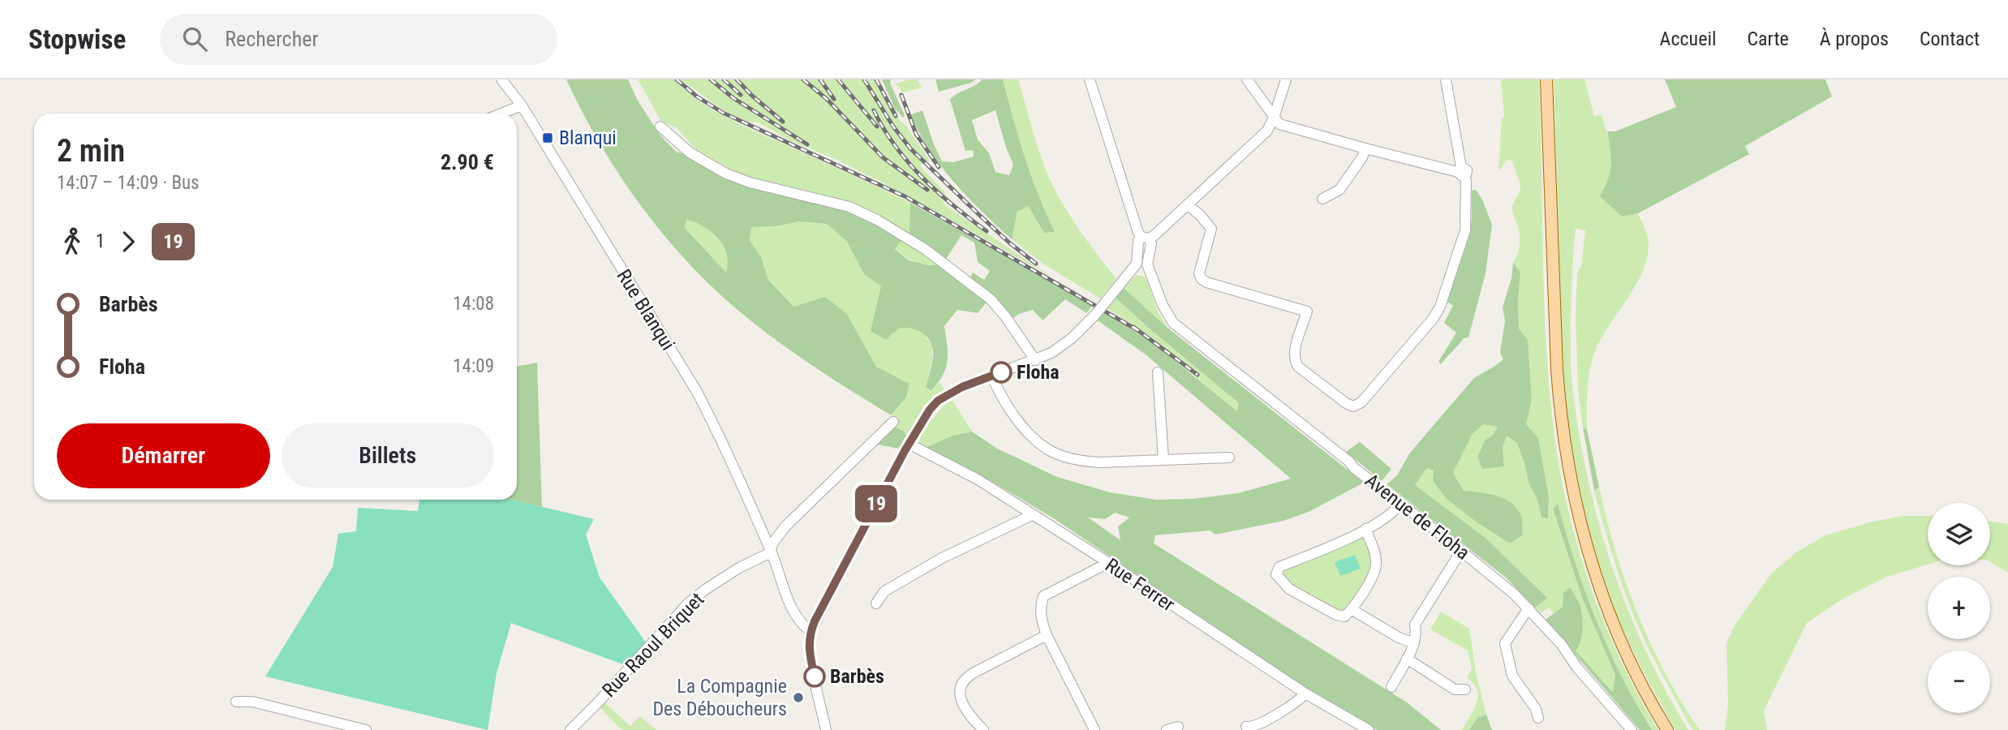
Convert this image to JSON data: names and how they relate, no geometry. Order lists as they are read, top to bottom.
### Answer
{
  "streets": {
    "street": [
      "Rue Blanqui",
      "Avenue de Floha",
      "Rue Ferrer",
      "Rue Raoul Briquet"
    ]
  },
  "crossings": [
    ["Rue Blanqui", "Rue Raoul Briquet"]
  ],
  "places": {
    "transit": ["Blanqui"],
    "other": ["Floha", "Barbès", "La Compagnie Des Déboucheurs"]
  },
  "lines": ["bus line 19"],
  "page": {
    "header": "Stopwise",
    "search": "Rechercher",
    "nav": [
      "Accueil",
      "Carte",
      "À propos",
      "Contact"
    ],
    "on_map": "19",
    "heading": ["2 min", "14:07 – 14:09 · Bus", "2.90 €"],
    "legs": ["1", "19"],
    "list": [
      {
        "name": "Barbès",
        "value": "14:08"
      },
      {
        "name": "Floha",
        "value": "14:09"
      }
    ],
    "buttons": ["Démarrer", "Billets"],
    "map_buttons": ["+", "−"]
  }
}
